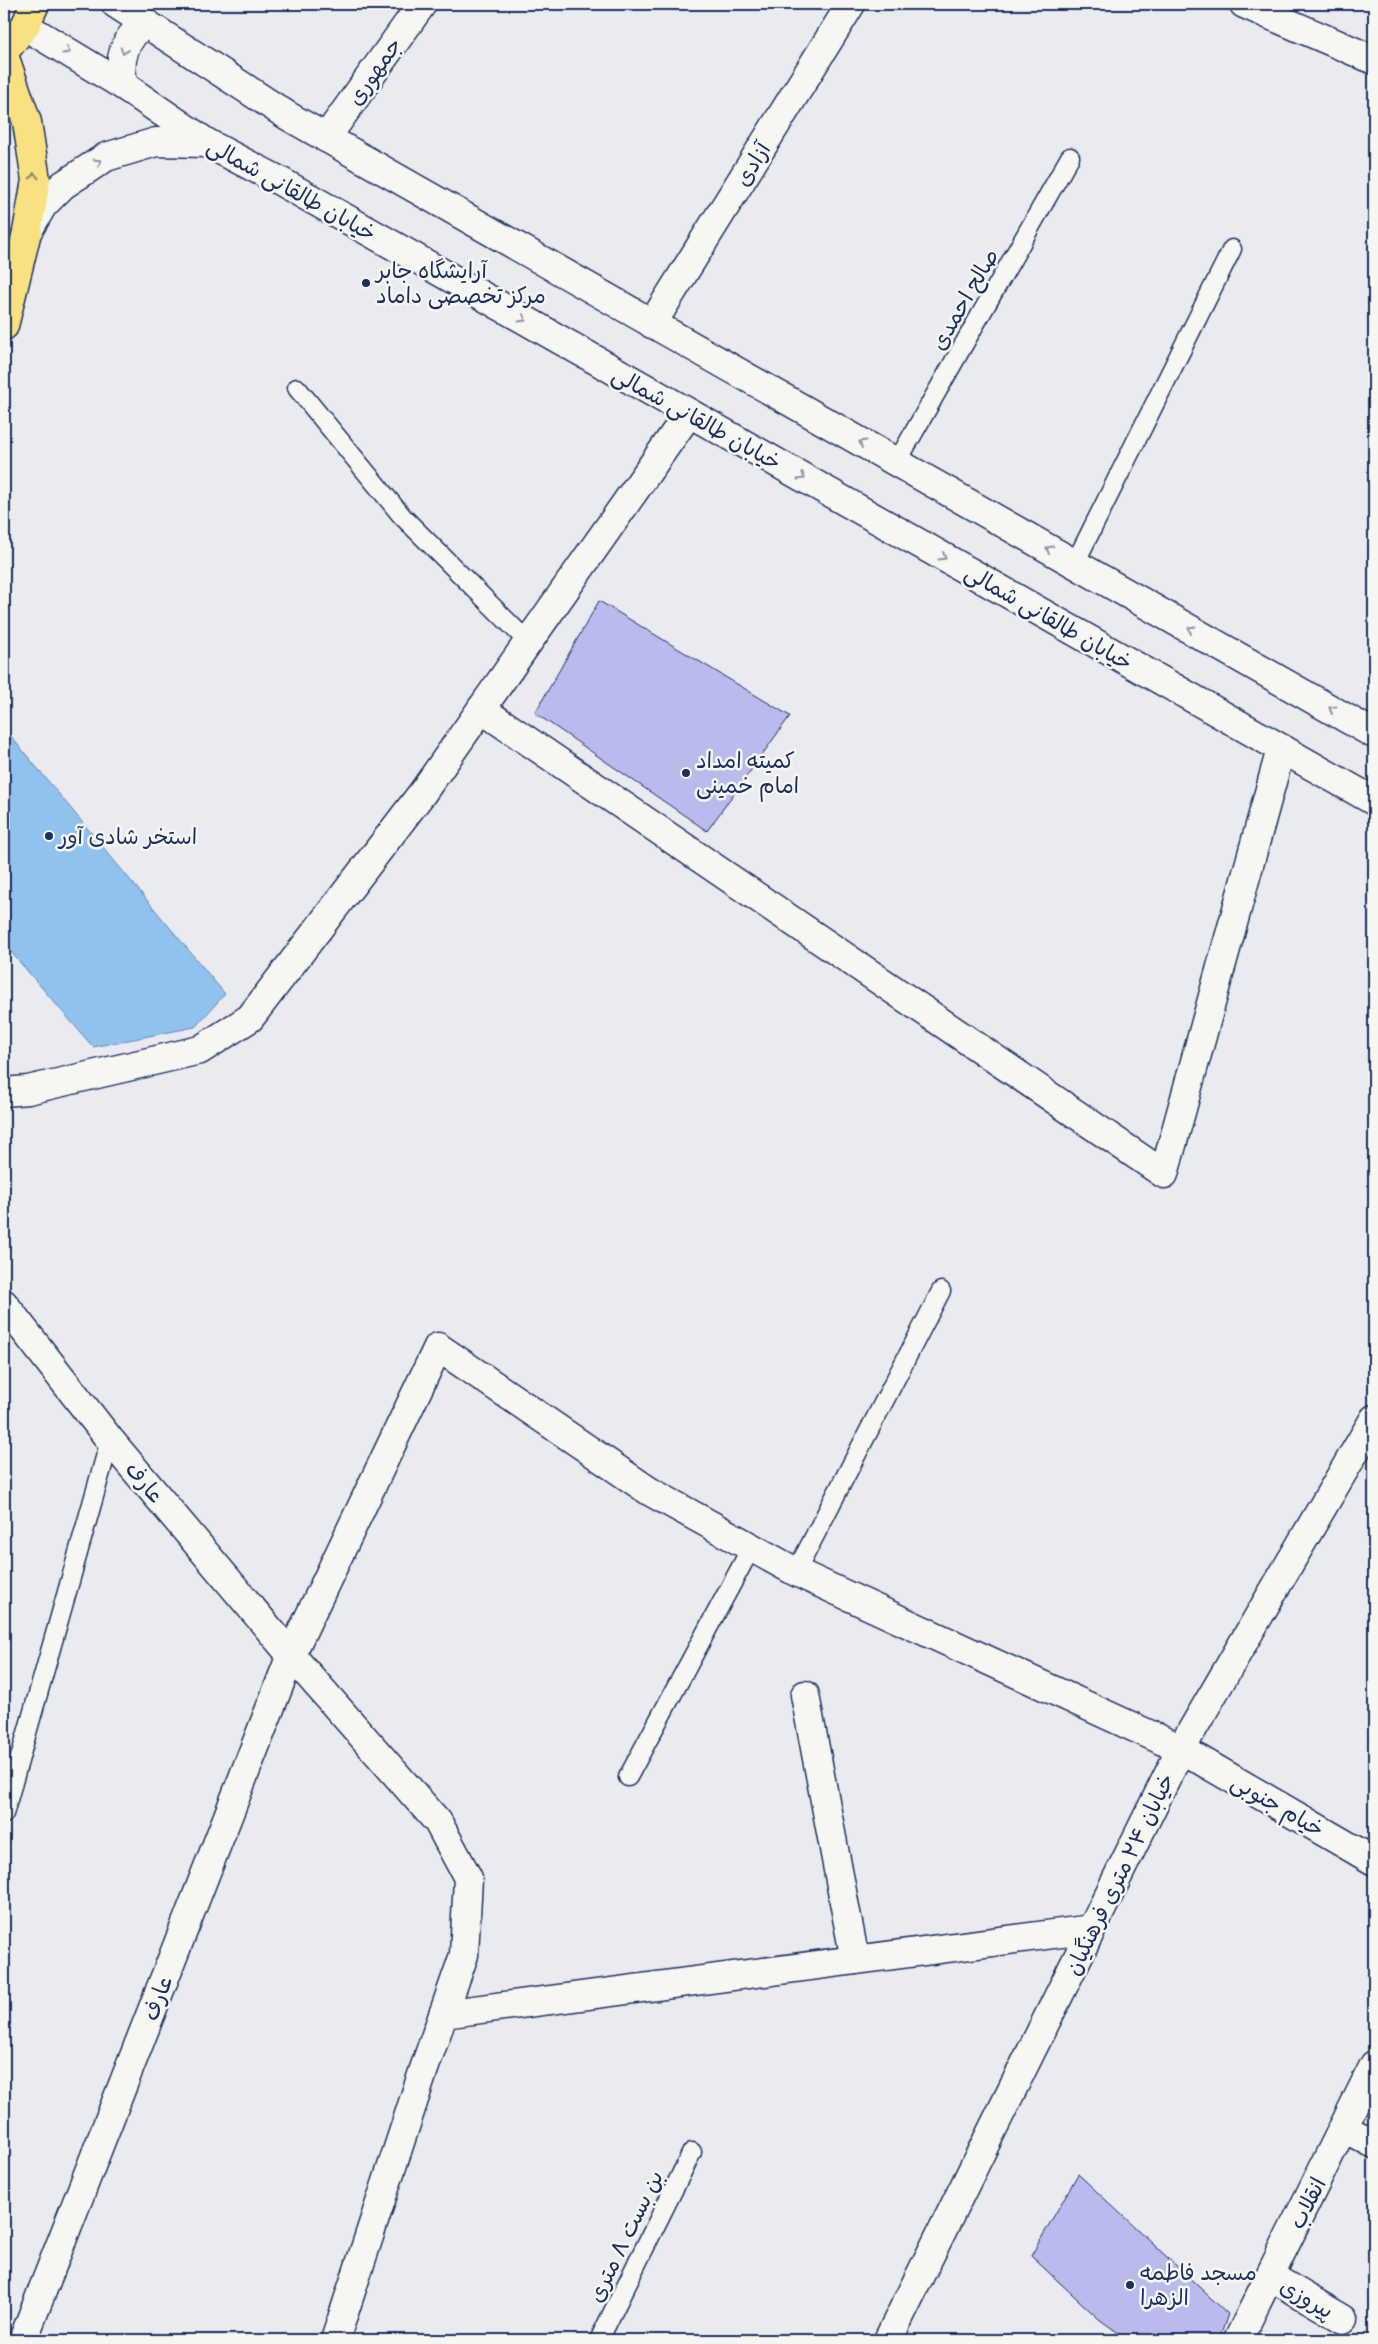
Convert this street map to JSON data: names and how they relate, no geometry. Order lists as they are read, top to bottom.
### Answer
{
  "streets": {
    "street": [
      "جمهوری",
      "آزادی",
      "خیابان طالقانی شمالی",
      "عارف",
      "خیام جنوبی",
      "خیابان ۲۴ متری فرهنگیان",
      "انقلاب",
      "پیروزی"
    ],
    "lane": ["صالح احمدی", "بن بست ۸ متری"]
  },
  "crossings": [
    ["عارف", "خیام جنوبی"],
    ["خیام جنوبی", "خیابان ۲۴ متری فرهنگیان"],
    ["انقلاب", "پیروزی"]
  ],
  "places": [
    "آرایشگاه جابر مرکز تخصصی داماد",
    "کمیته امداد امام خمینی",
    "استخر شادی آور",
    "مسجد فاطمه الزهرا"
  ]
}
